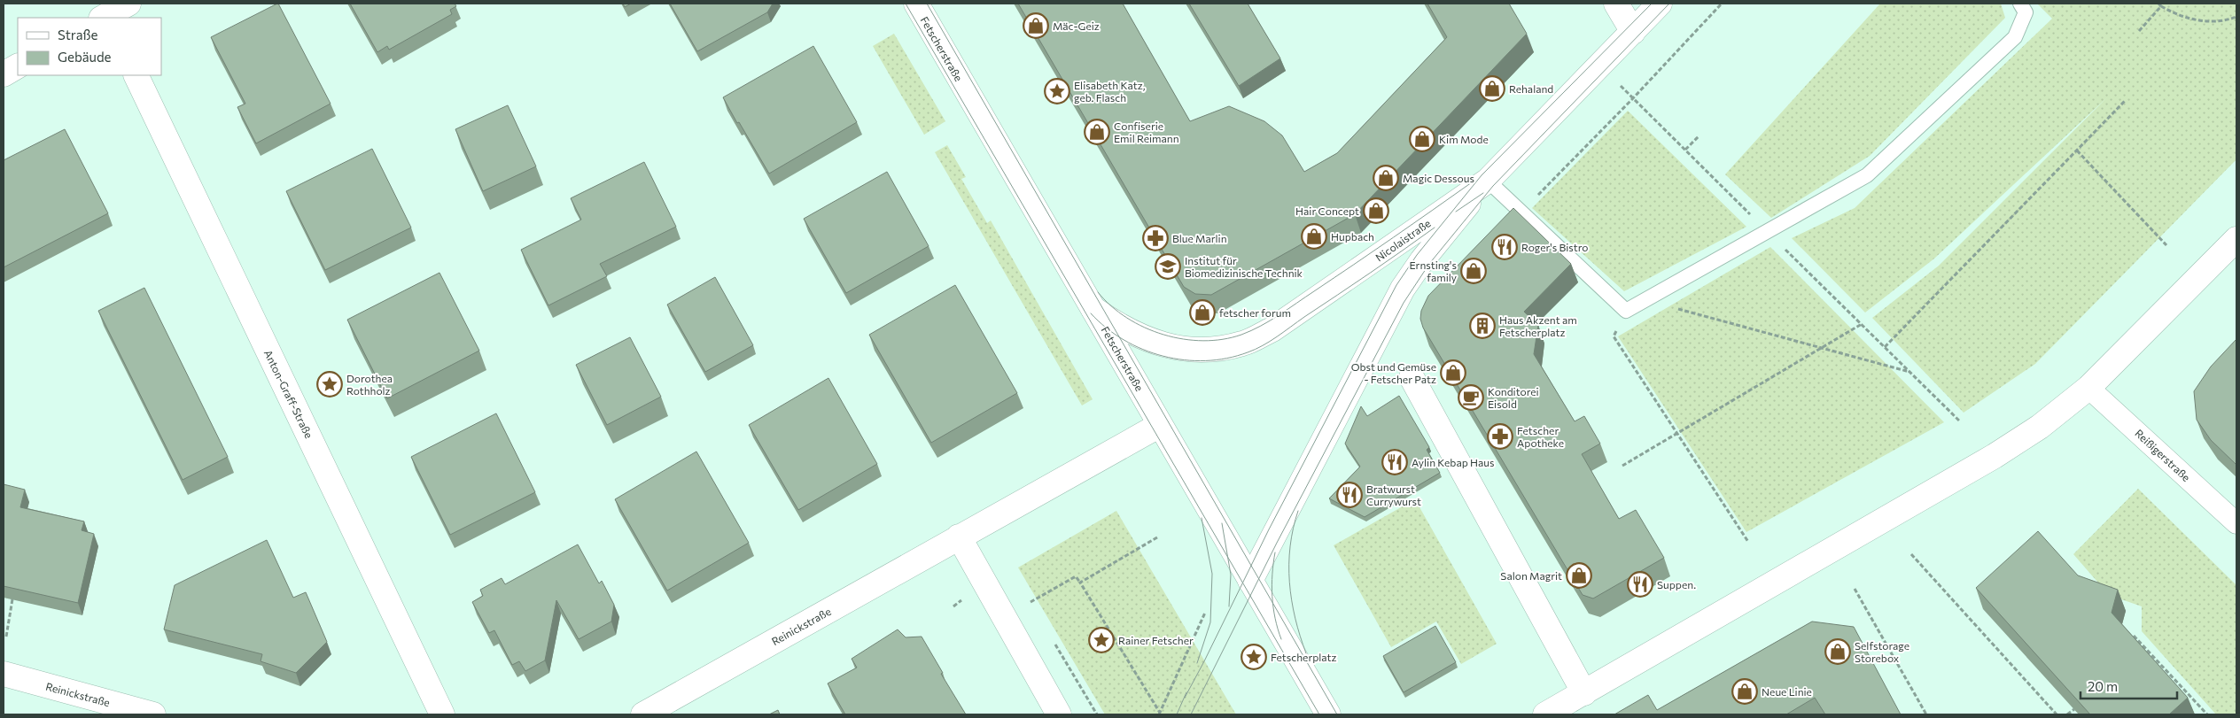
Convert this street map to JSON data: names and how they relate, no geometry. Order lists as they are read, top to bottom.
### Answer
{
  "streets": {
    "street": [
      "Fetscherstraße",
      "Nicolaistraße",
      "Anton-Graff-Straße",
      "Reißigerstraße",
      "Reinickstraße"
    ]
  },
  "crossings": [
    ["Fetscherstraße", "Nicolaistraße"]
  ],
  "places": {
    "shop": [
      "Mäc-Geiz",
      "Rehaland",
      "Confiserie Emil Reimann",
      "Kim Mode",
      "Magic Dessous",
      "Hair Concept",
      "Hupbach",
      "Ernsting's family",
      "fetscher forum",
      "Obst und Gemüse - Fetscher Patz",
      "Salon Magrit",
      "Selfstorage Storebox",
      "Neue Linie"
    ],
    "place": [
      "Elisabeth Katz, geb. Flasch",
      "Dorothea Rothholz",
      "Rainer Fetscher",
      "Fetscherplatz"
    ],
    "pharmacy": ["Blue Marlin", "Fetscher Apotheke"],
    "restaurant": [
      "Roger's Bistro",
      "Aylin Kebap Haus",
      "Bratwurst Currywurst",
      "Suppen."
    ],
    "school or university": ["Institut für Biomedizinische Technik"],
    "building": ["Haus Akzent am Fetscherplatz"],
    "cafe": ["Konditorei Eisold"]
  },
  "legend": ["Straße", "Gebäude"],
  "scale_bar": "20 m"
}
